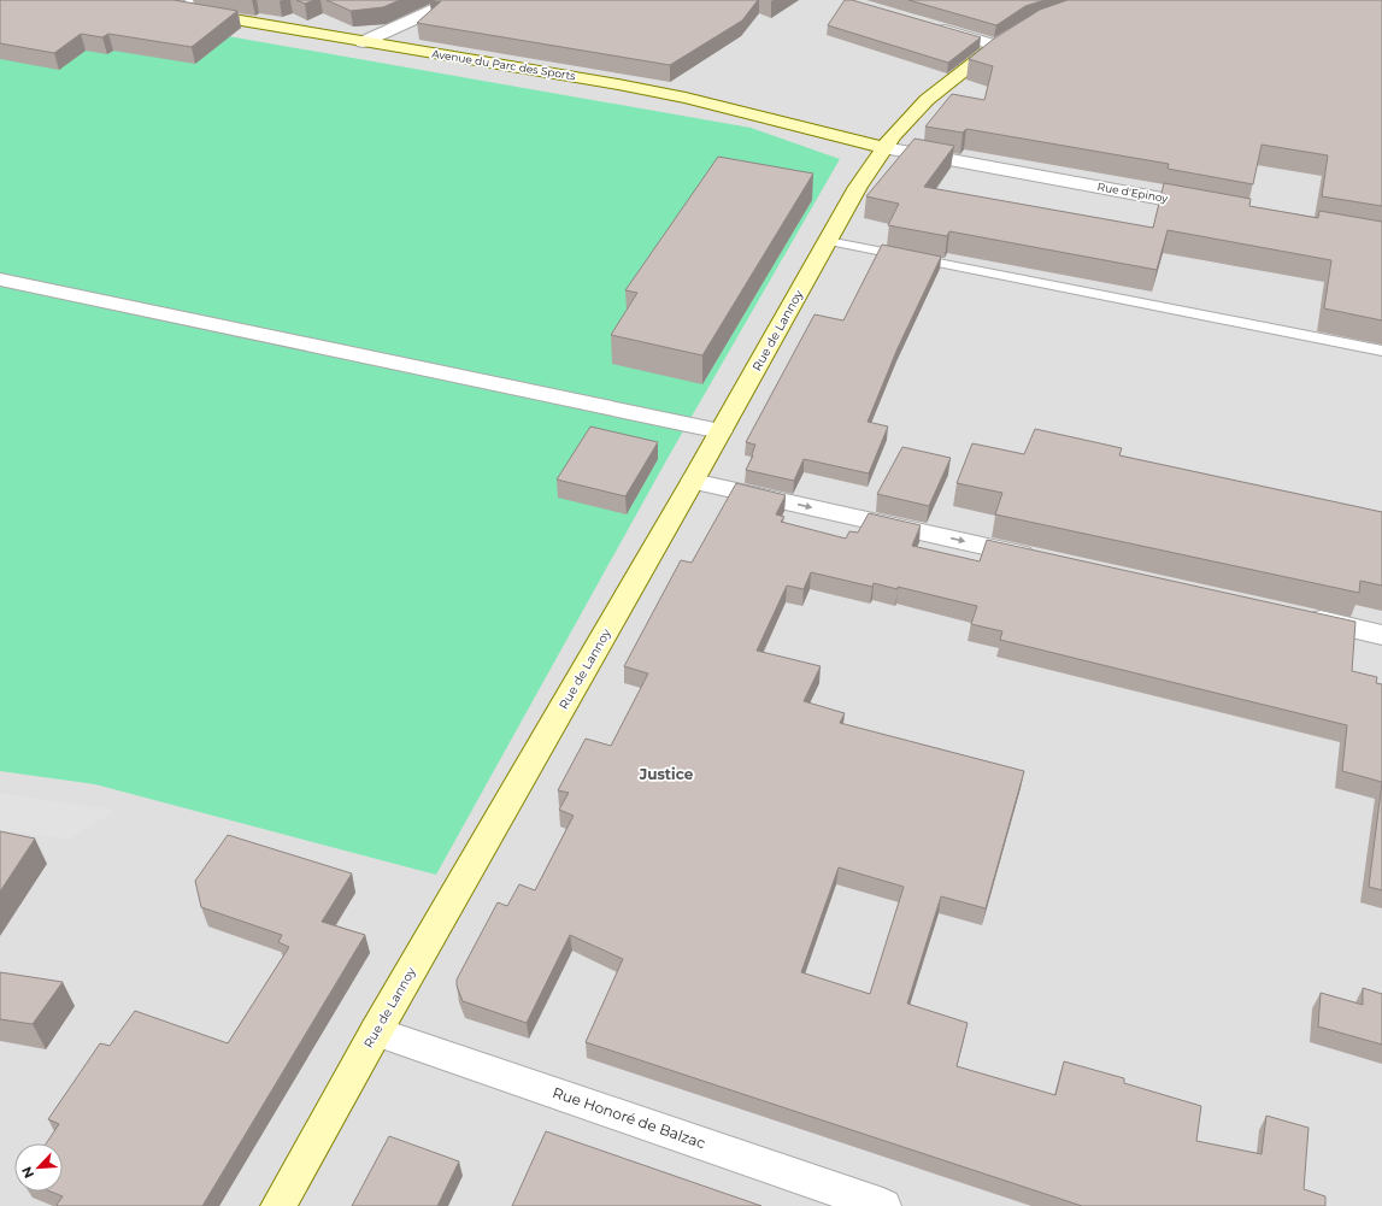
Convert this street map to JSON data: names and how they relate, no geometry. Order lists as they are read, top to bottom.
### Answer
{
  "streets": {
    "main road": ["Avenue du Parc des Sports", "Rue de Lannoy"],
    "street": ["Rue d'Epinoy", "Rue Honoré de Balzac"]
  },
  "crossings": [
    ["Avenue du Parc des Sports", "Rue d'Epinoy"],
    ["Avenue du Parc des Sports", "Rue de Lannoy"],
    ["Rue d'Epinoy", "Rue de Lannoy"],
    ["Rue de Lannoy", "Rue Honoré de Balzac"]
  ],
  "districts": ["Justice"],
  "north": "bottom left"
}
